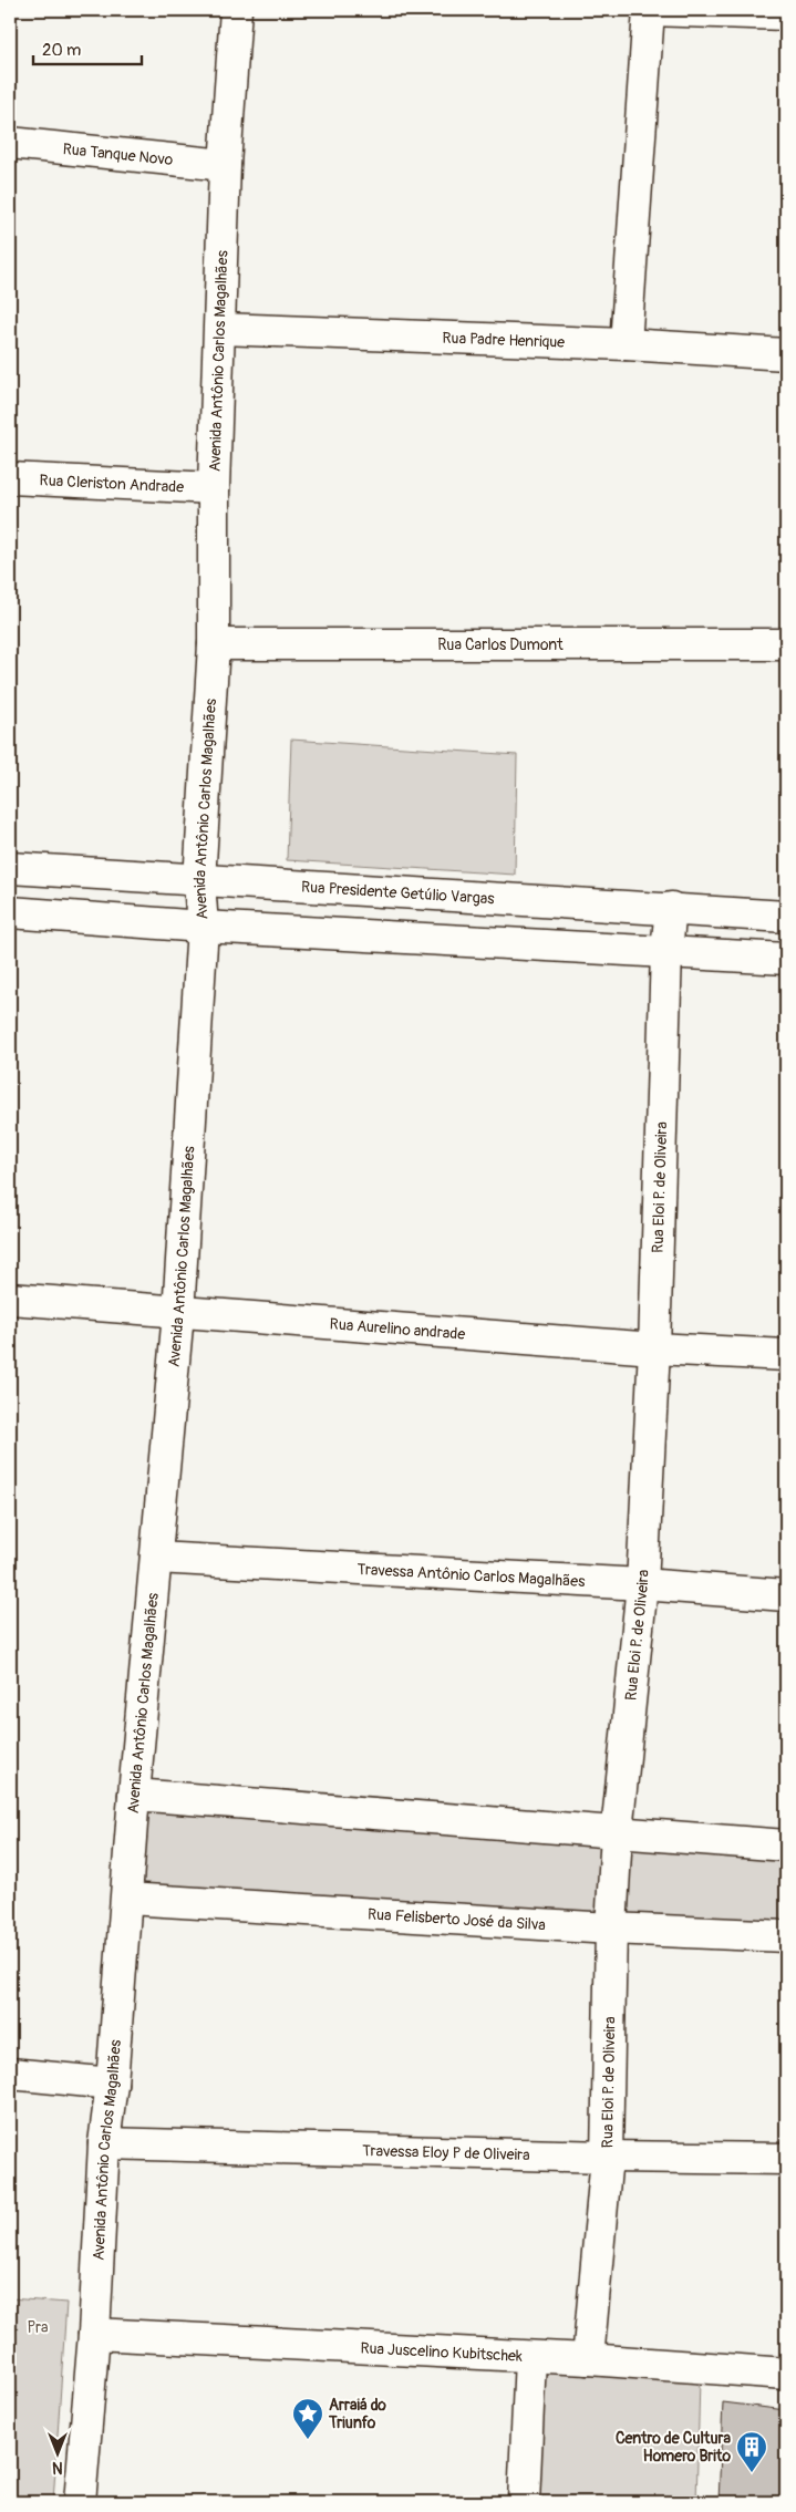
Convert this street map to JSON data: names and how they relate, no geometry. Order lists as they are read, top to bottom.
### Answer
{
  "streets": {
    "street": [
      "Rua Tanque Novo",
      "Rua Padre Henrique",
      "Avenida Antônio Carlos Magalhães",
      "Rua Cleriston Andrade",
      "Rua Carlos Dumont",
      "Rua Presidente Getúlio Vargas",
      "Rua Eloi P. de Oliveira",
      "Rua Aurelino andrade",
      "Travessa Antônio Carlos Magalhães",
      "Rua Felisberto José da Silva",
      "Travessa Eloy P de Oliveira",
      "Rua Juscelino Kubitschek"
    ]
  },
  "crossings": [
    ["Rua Tanque Novo", "Avenida Antônio Carlos Magalhães"],
    ["Rua Padre Henrique", "Avenida Antônio Carlos Magalhães"],
    ["Avenida Antônio Carlos Magalhães", "Rua Cleriston Andrade"],
    ["Avenida Antônio Carlos Magalhães", "Rua Carlos Dumont"],
    ["Avenida Antônio Carlos Magalhães", "Rua Presidente Getúlio Vargas"],
    ["Avenida Antônio Carlos Magalhães", "Rua Aurelino andrade"],
    ["Avenida Antônio Carlos Magalhães", "Travessa Antônio Carlos Magalhães"],
    ["Avenida Antônio Carlos Magalhães", "Rua Felisberto José da Silva"],
    ["Avenida Antônio Carlos Magalhães", "Travessa Eloy P de Oliveira"],
    ["Avenida Antônio Carlos Magalhães", "Rua Juscelino Kubitschek"],
    ["Rua Presidente Getúlio Vargas", "Rua Eloi P. de Oliveira"],
    ["Rua Eloi P. de Oliveira", "Rua Aurelino andrade"],
    ["Rua Eloi P. de Oliveira", "Travessa Antônio Carlos Magalhães"],
    ["Rua Eloi P. de Oliveira", "Rua Felisberto José da Silva"],
    ["Rua Eloi P. de Oliveira", "Travessa Eloy P de Oliveira"],
    ["Rua Eloi P. de Oliveira", "Rua Juscelino Kubitschek"]
  ],
  "parks": ["Pra"],
  "places": {
    "place": ["Arraiá do Triunfo"],
    "building": ["Centro de Cultura Homero Brito"]
  },
  "scale_bar": "20 m",
  "north": "bottom"
}
